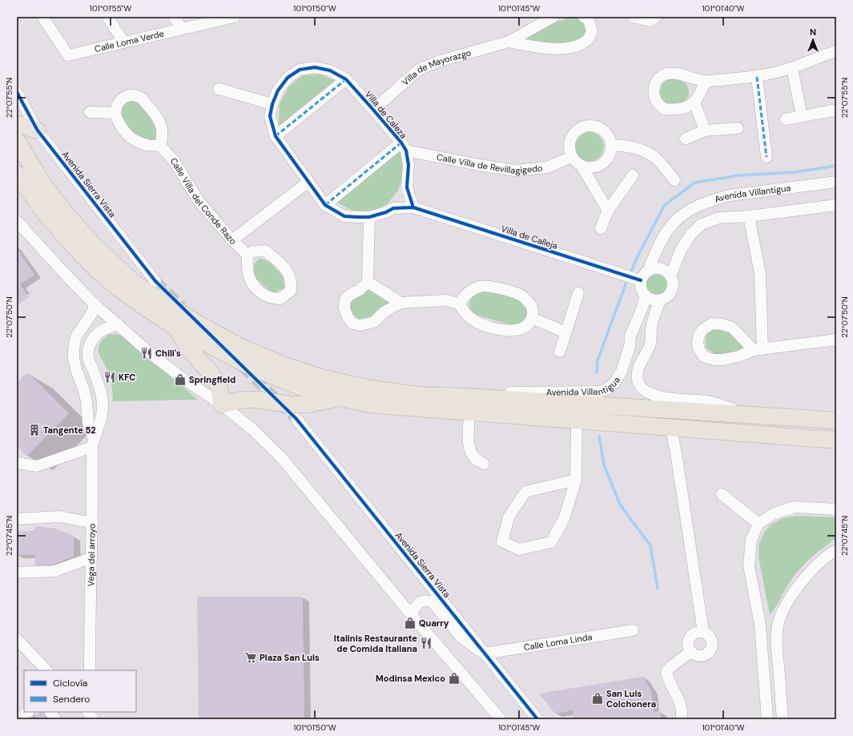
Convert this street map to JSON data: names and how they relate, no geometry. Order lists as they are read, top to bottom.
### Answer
{
  "streets": {
    "street": [
      "Calle Loma Verde",
      "Villa de Mayorazgo",
      "Villa de Caleza",
      "Calle Villa de Revillagigedo",
      "Avenida Sierra Vista",
      "Avenida Villantigua",
      "Calle Villa del Conde Razo",
      "Villa de Calleja",
      "Vega del arroyo",
      "Calle Loma Linda"
    ]
  },
  "crossings": [
    ["Villa de Mayorazgo", "Villa de Caleza"],
    ["Villa de Caleza", "Calle Villa de Revillagigedo"],
    ["Villa de Caleza", "Villa de Calleja"],
    ["Avenida Sierra Vista", "Calle Loma Linda"],
    ["Avenida Villantigua", "Villa de Calleja"]
  ],
  "places": {
    "restaurant": ["Chili's", "KFC", "Italinis Restaurante de Comida Italiana"],
    "shop": [
      "Springfield",
      "Quarry",
      "Modinsa Mexico",
      "San Luis Colchonera"
    ],
    "building": ["Tangente 52"],
    "supermarket": ["Plaza San Luis"]
  },
  "legend": ["Ciclovía", "Sendero"],
  "north": "top",
  "coordinates": [
    "101°01'55\"W",
    "101°01'50\"W",
    "101°01'45\"W",
    "101°01'40\"W",
    "22°07'55\"N",
    "22°07'50\"N",
    "22°07'45\"N"
  ]
}
